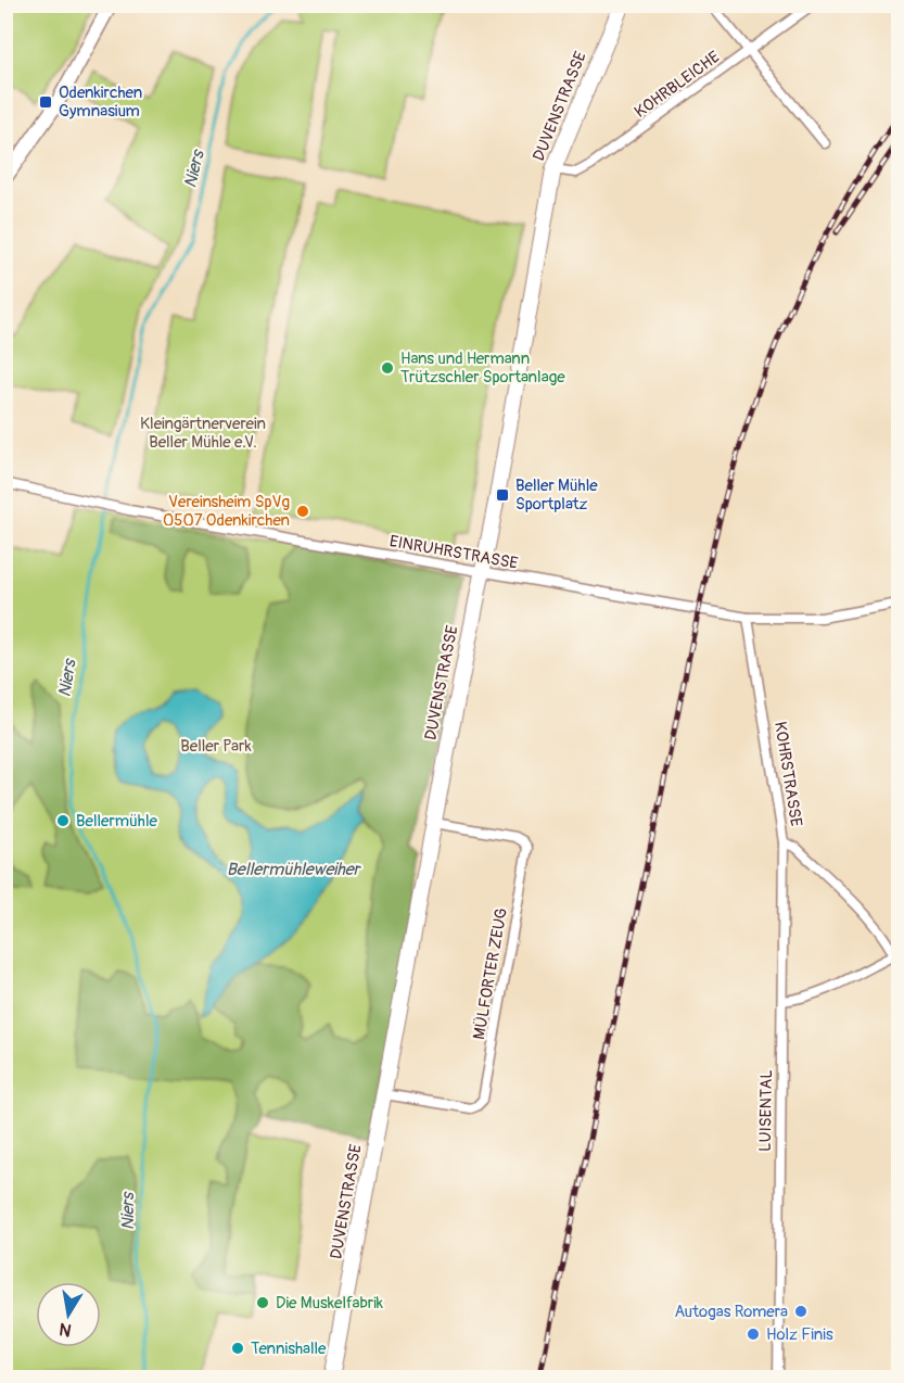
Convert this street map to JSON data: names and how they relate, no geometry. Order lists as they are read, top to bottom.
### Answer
{
  "streets": {
    "main road": ["DUVENSTRASSE"],
    "street": [
      "KOHRBLEICHE",
      "EINRUHRSTRASSE",
      "KOHRSTRASSE",
      "MÜLFORTER ZEUG",
      "LUISENTAL"
    ]
  },
  "crossings": [
    ["KOHRBLEICHE", "DUVENSTRASSE"],
    ["DUVENSTRASSE", "EINRUHRSTRASSE"],
    ["DUVENSTRASSE", "MÜLFORTER ZEUG"],
    ["EINRUHRSTRASSE", "KOHRSTRASSE"],
    ["KOHRSTRASSE", "LUISENTAL"]
  ],
  "water": ["Niers", "Bellermühleweiher"],
  "parks": ["Kleingärtnerverein Beller Mühle e.V.", "Beller Park"],
  "places": {
    "transit": ["Odenkirchen Gymnasium", "Beller Mühle Sportplatz"],
    "other": [
      "Hans und Hermann Trützschler Sportanlage",
      "Vereinsheim SpVg 0507 Odenkirchen",
      "Bellermühle",
      "Die Muskelfabrik",
      "Autogas Romera",
      "Holz Finis",
      "Tennishalle"
    ]
  },
  "north": "bottom"
}
